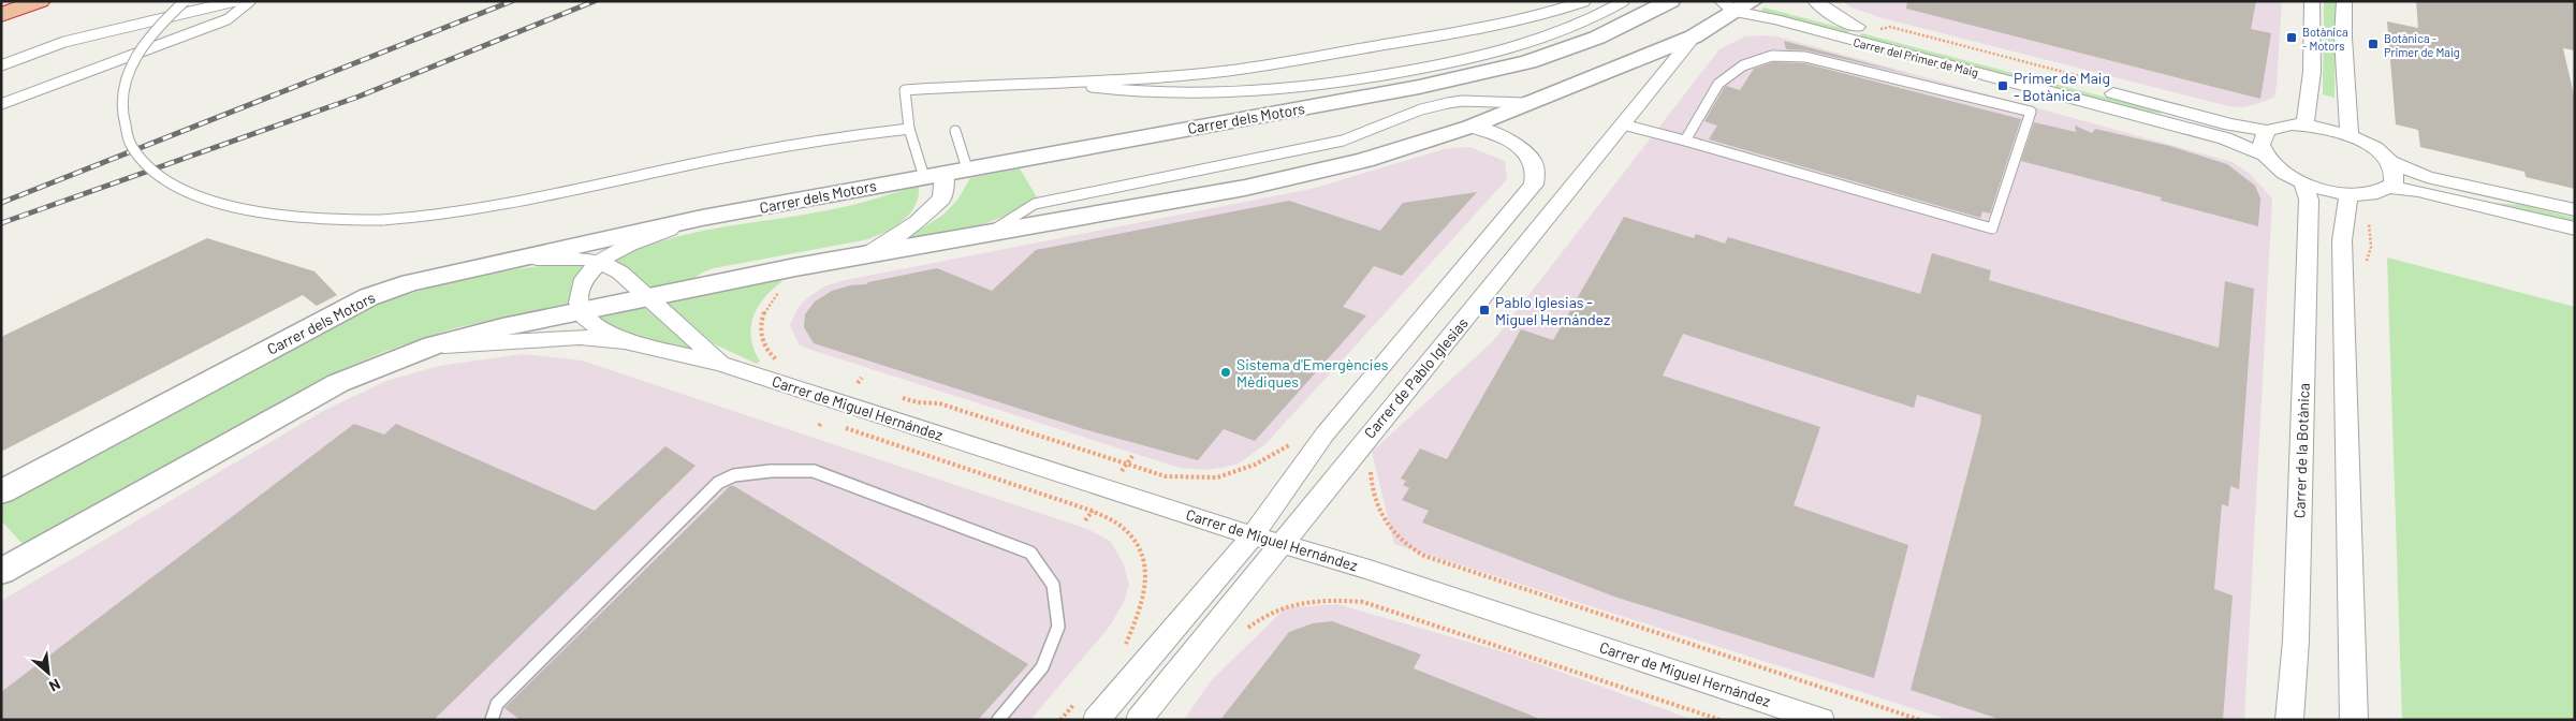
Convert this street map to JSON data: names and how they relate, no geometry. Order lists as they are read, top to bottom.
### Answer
{
  "streets": {
    "street": [
      "Carrer del Primer de Maig",
      "Carrer dels Motors",
      "Carrer de Pablo Iglesias",
      "Carrer de Miguel Hernández",
      "Carrer de la Botànica"
    ]
  },
  "crossings": [
    ["Carrer del Primer de Maig", "Carrer de la Botànica"],
    ["Carrer dels Motors", "Carrer de Miguel Hernández"],
    ["Carrer de Pablo Iglesias", "Carrer de Miguel Hernández"]
  ],
  "places": {
    "transit": [
      "Botànica - Motors",
      "Botànica - Primer de Maig",
      "Primer de Maig - Botànica",
      "Pablo Iglesias - Miguel Hernández"
    ],
    "other": ["Sistema d'Emergències Mèdiques"]
  },
  "north": "bottom right"
}
